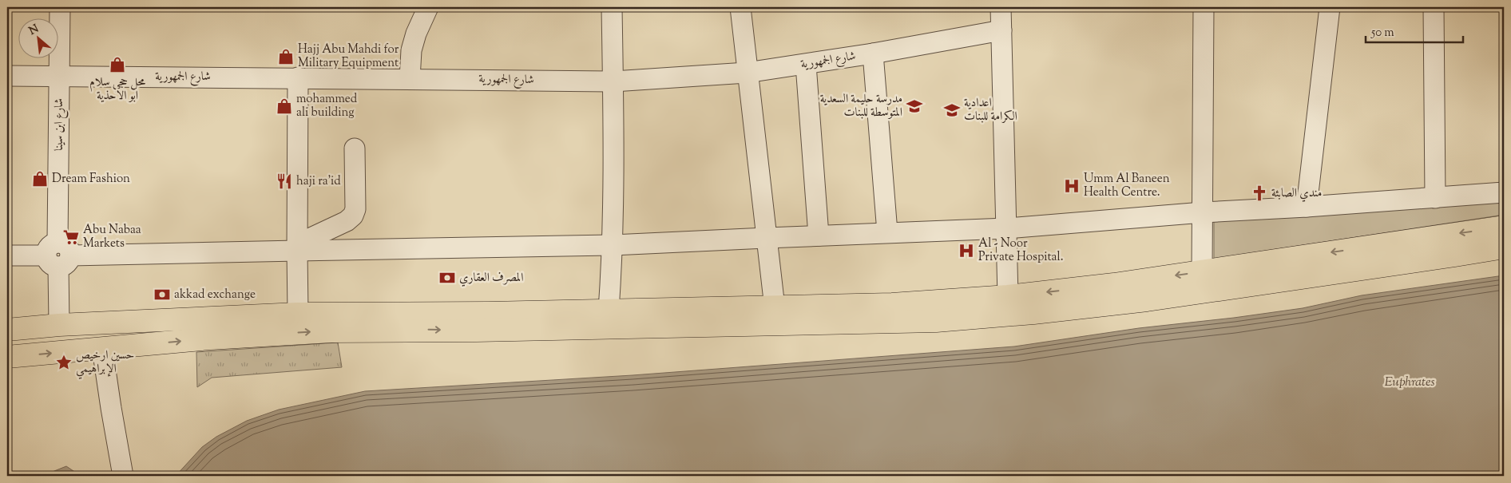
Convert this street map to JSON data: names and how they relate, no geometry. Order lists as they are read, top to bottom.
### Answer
{
  "streets": {
    "street": ["شارع الجمهورية", "شارع ابن سينا"]
  },
  "crossings": [
    ["شارع الجمهورية", "شارع ابن سينا"]
  ],
  "water": ["Euphrates"],
  "places": {
    "shop": [
      "Hajj Abu Mahdi for Military Equipment",
      "محل حجي سلام ابو الاحذية",
      "mohammed ali building",
      "Dream Fashion"
    ],
    "school or university": ["مدرسة حليمة السعدية المتوسطة للبنات", "اعدادية الكرامة للبنات"],
    "restaurant": ["haji ra'id"],
    "hospital": ["Umm Al Baneen Health Centre.", "Al - Noor Private Hospital."],
    "church": ["مندي الصابئة"],
    "supermarket": ["Abu Nabaa Markets"],
    "bank": ["المصرف العقاري", "akkad exchange"],
    "place": ["حسين ارخيص الإبراهيمي"]
  },
  "scale_bar": "50 m",
  "north": "top left"
}
